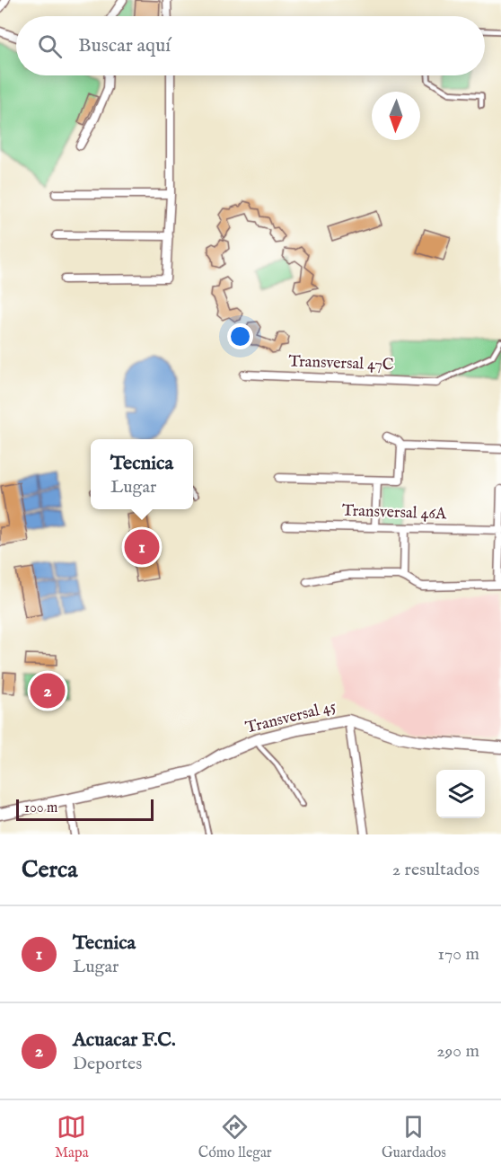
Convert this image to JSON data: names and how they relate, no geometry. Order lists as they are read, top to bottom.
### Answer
{
  "streets": {
    "street": ["Transversal 47C", "Transversal 46A", "Transversal 45"]
  },
  "scale_bar": "100 m",
  "north": "bottom",
  "page": {
    "search": "Buscar aquí",
    "popup": ["Tecnica", "Lugar"],
    "pins": ["1", "2"],
    "scale": "100 m",
    "heading": ["Cerca", "2 resultados"],
    "list": [
      {
        "mark": "1",
        "name": "Tecnica",
        "note": "Lugar",
        "value": "170 m"
      },
      {
        "mark": "2",
        "name": "Acuacar F.C.",
        "note": "Deportes",
        "value": "290 m"
      }
    ],
    "nav": ["Mapa", "Cómo llegar", "Guardados"]
  }
}
